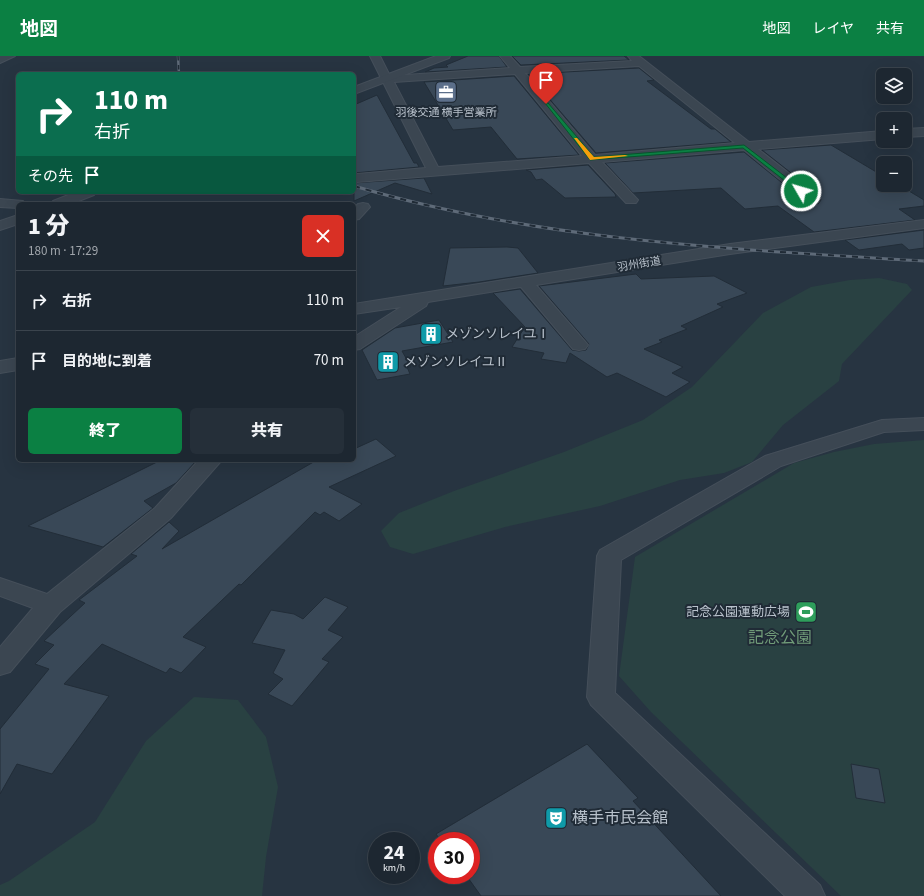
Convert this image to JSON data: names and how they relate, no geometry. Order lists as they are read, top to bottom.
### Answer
{
  "streets": {
    "street": ["羽州街道"]
  },
  "parks": ["記念公園"],
  "places": {
    "office": ["羽後交通 横手営業所"],
    "building": ["メゾンソレイユⅠ", "メゾンソレイユⅡ"],
    "sports": ["記念公園運動広場"],
    "theatre": ["横手市民会館"]
  },
  "page": {
    "header": "地図",
    "nav": ["地図", "レイヤ", "共有"],
    "map_buttons": ["+", "−"],
    "turn": ["110 m", "右折"],
    "then": "その先",
    "heading": ["1 分", "180 m · 17:29"],
    "list": [
      {
        "name": "右折",
        "value": "110 m"
      },
      {
        "name": "目的地に到着",
        "value": "70 m"
      }
    ],
    "buttons": ["終了", "共有"],
    "speed": "24 km/h",
    "limit": "30"
  }
}
